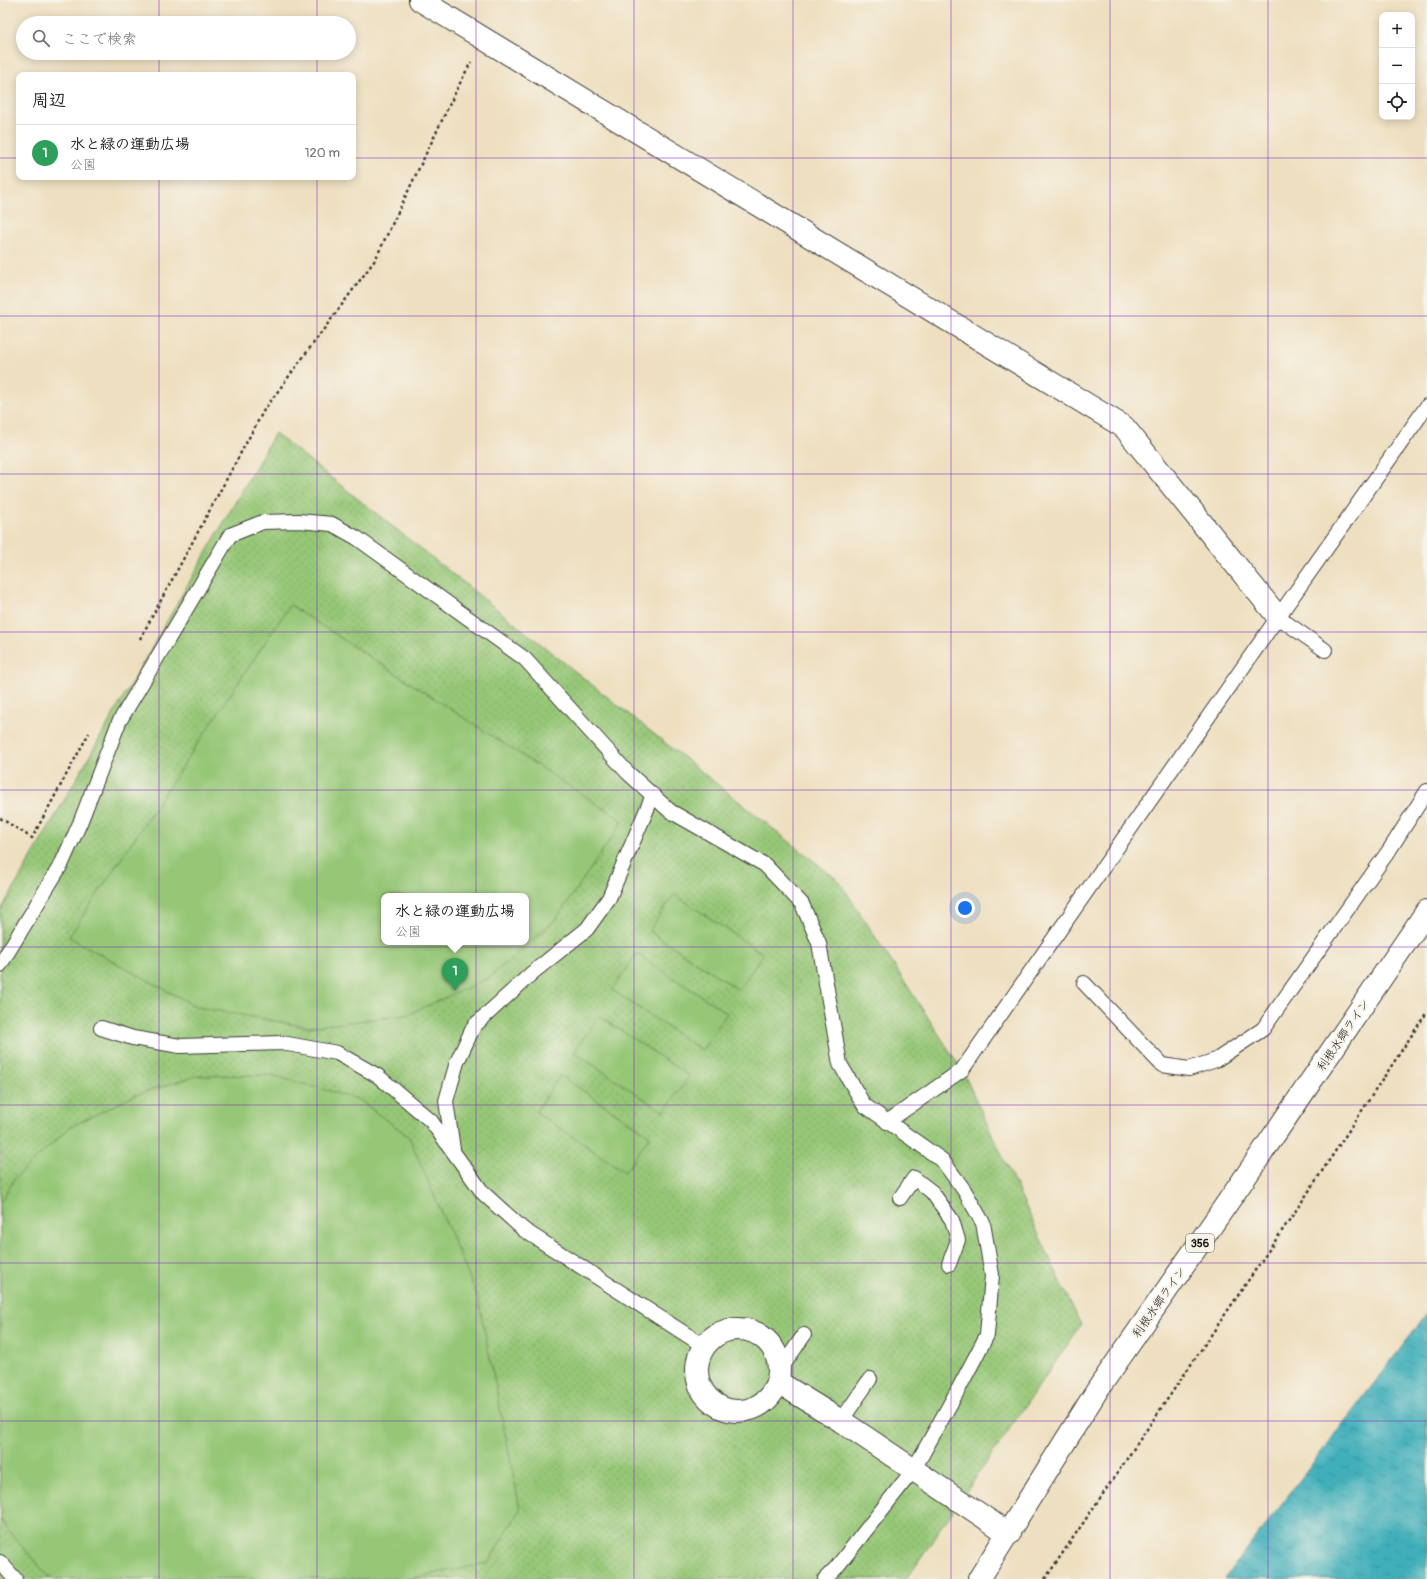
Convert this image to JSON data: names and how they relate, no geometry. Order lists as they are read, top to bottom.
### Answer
{
  "streets": {
    "main road": ["利根水郷ライン", "356"]
  },
  "page": {
    "map_buttons": ["+", "−"],
    "search": "ここで検索",
    "heading": "周辺",
    "list": [
      {
        "mark": "1",
        "name": "水と緑の運動広場",
        "note": "公園",
        "value": "120 m"
      }
    ],
    "popup": ["水と緑の運動広場", "公園"],
    "pins": "1"
  }
}
